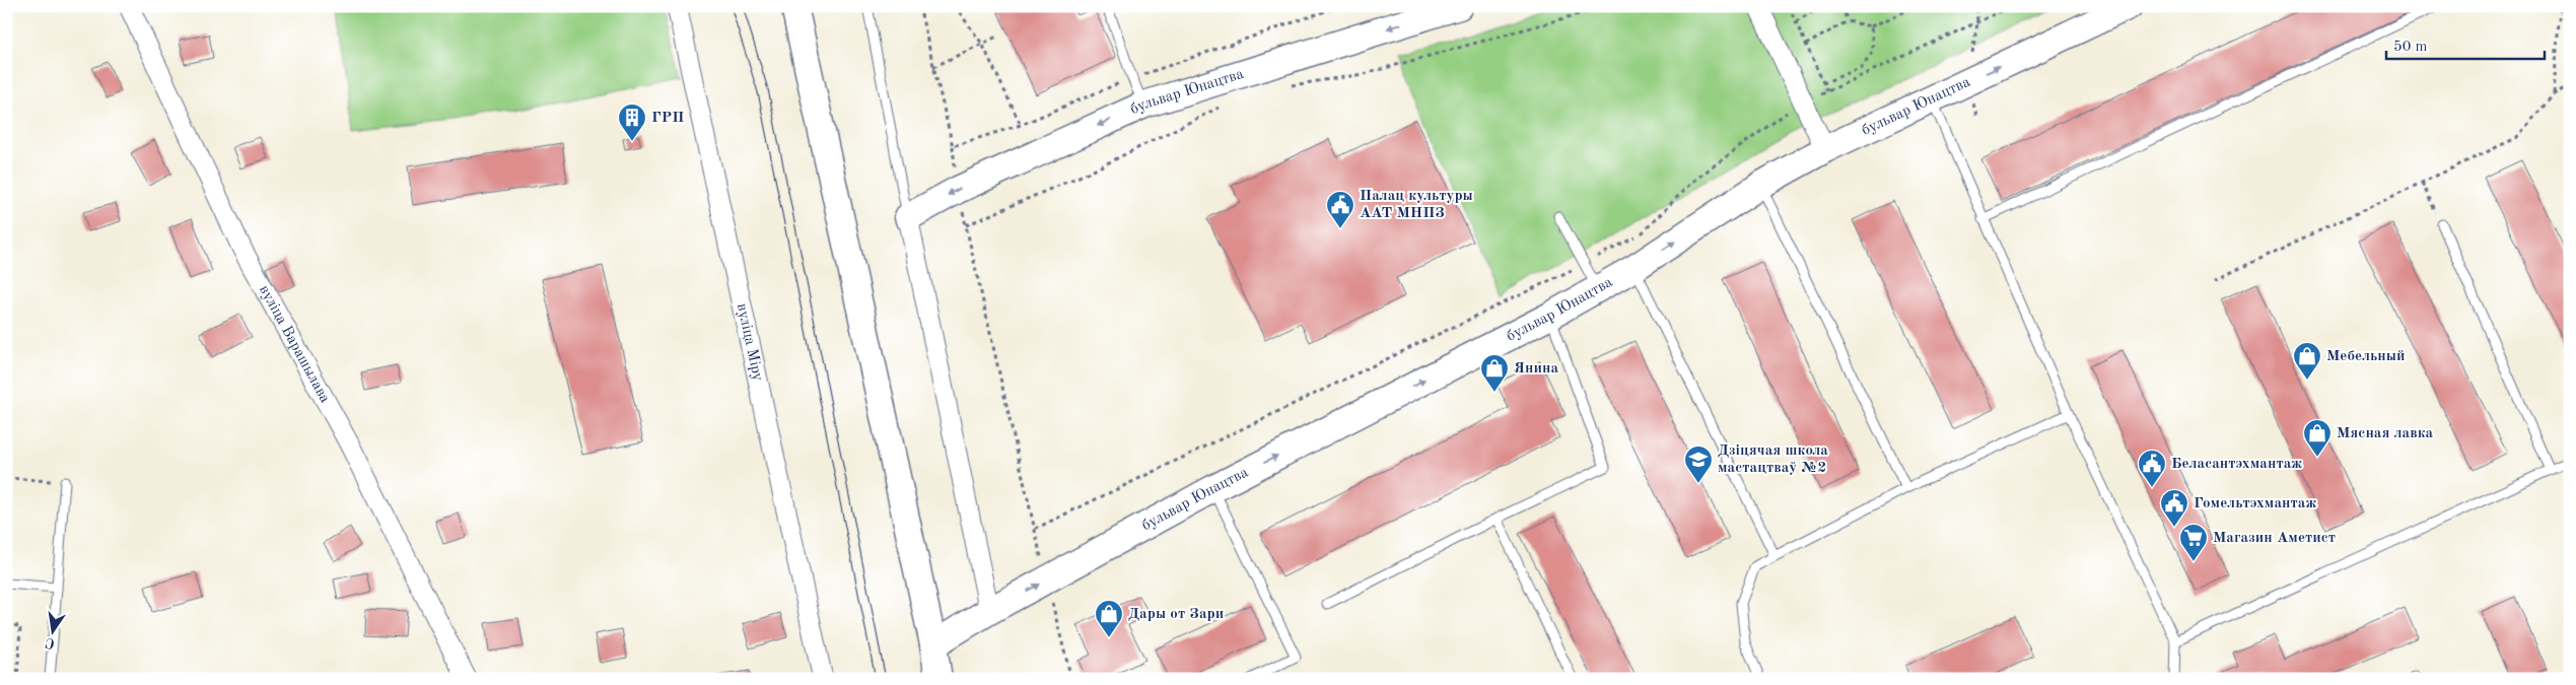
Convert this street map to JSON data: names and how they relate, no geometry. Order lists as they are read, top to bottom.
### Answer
{
  "streets": {
    "street": ["бульвар Юнацтва", "вуліца Міру", "вуліца Варашылава"]
  },
  "places": {
    "building": ["ГРП"],
    "public building": ["Палац культуры ААТ МНПЗ", "Беласантэхмантаж", "Гомельтэхмантаж"],
    "shop": [
      "Мебельный",
      "Янина",
      "Мясная лавка",
      "Дары от Зари"
    ],
    "school or university": ["Дзіцячая школа мастацтваў №2"],
    "supermarket": ["Магазин Аметист"]
  },
  "scale_bar": "50 m",
  "north": "bottom"
}
